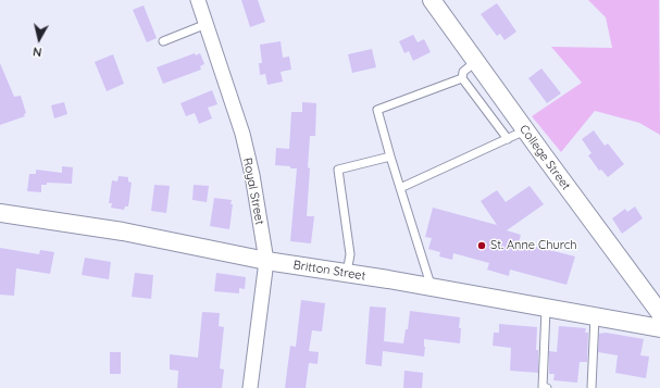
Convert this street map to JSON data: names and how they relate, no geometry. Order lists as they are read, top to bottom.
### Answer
{
  "streets": {
    "street": ["College Street", "Royal Street", "Britton Street"]
  },
  "crossings": [
    ["Royal Street", "Britton Street"]
  ],
  "places": ["St. Anne Church"],
  "north": "bottom"
}
